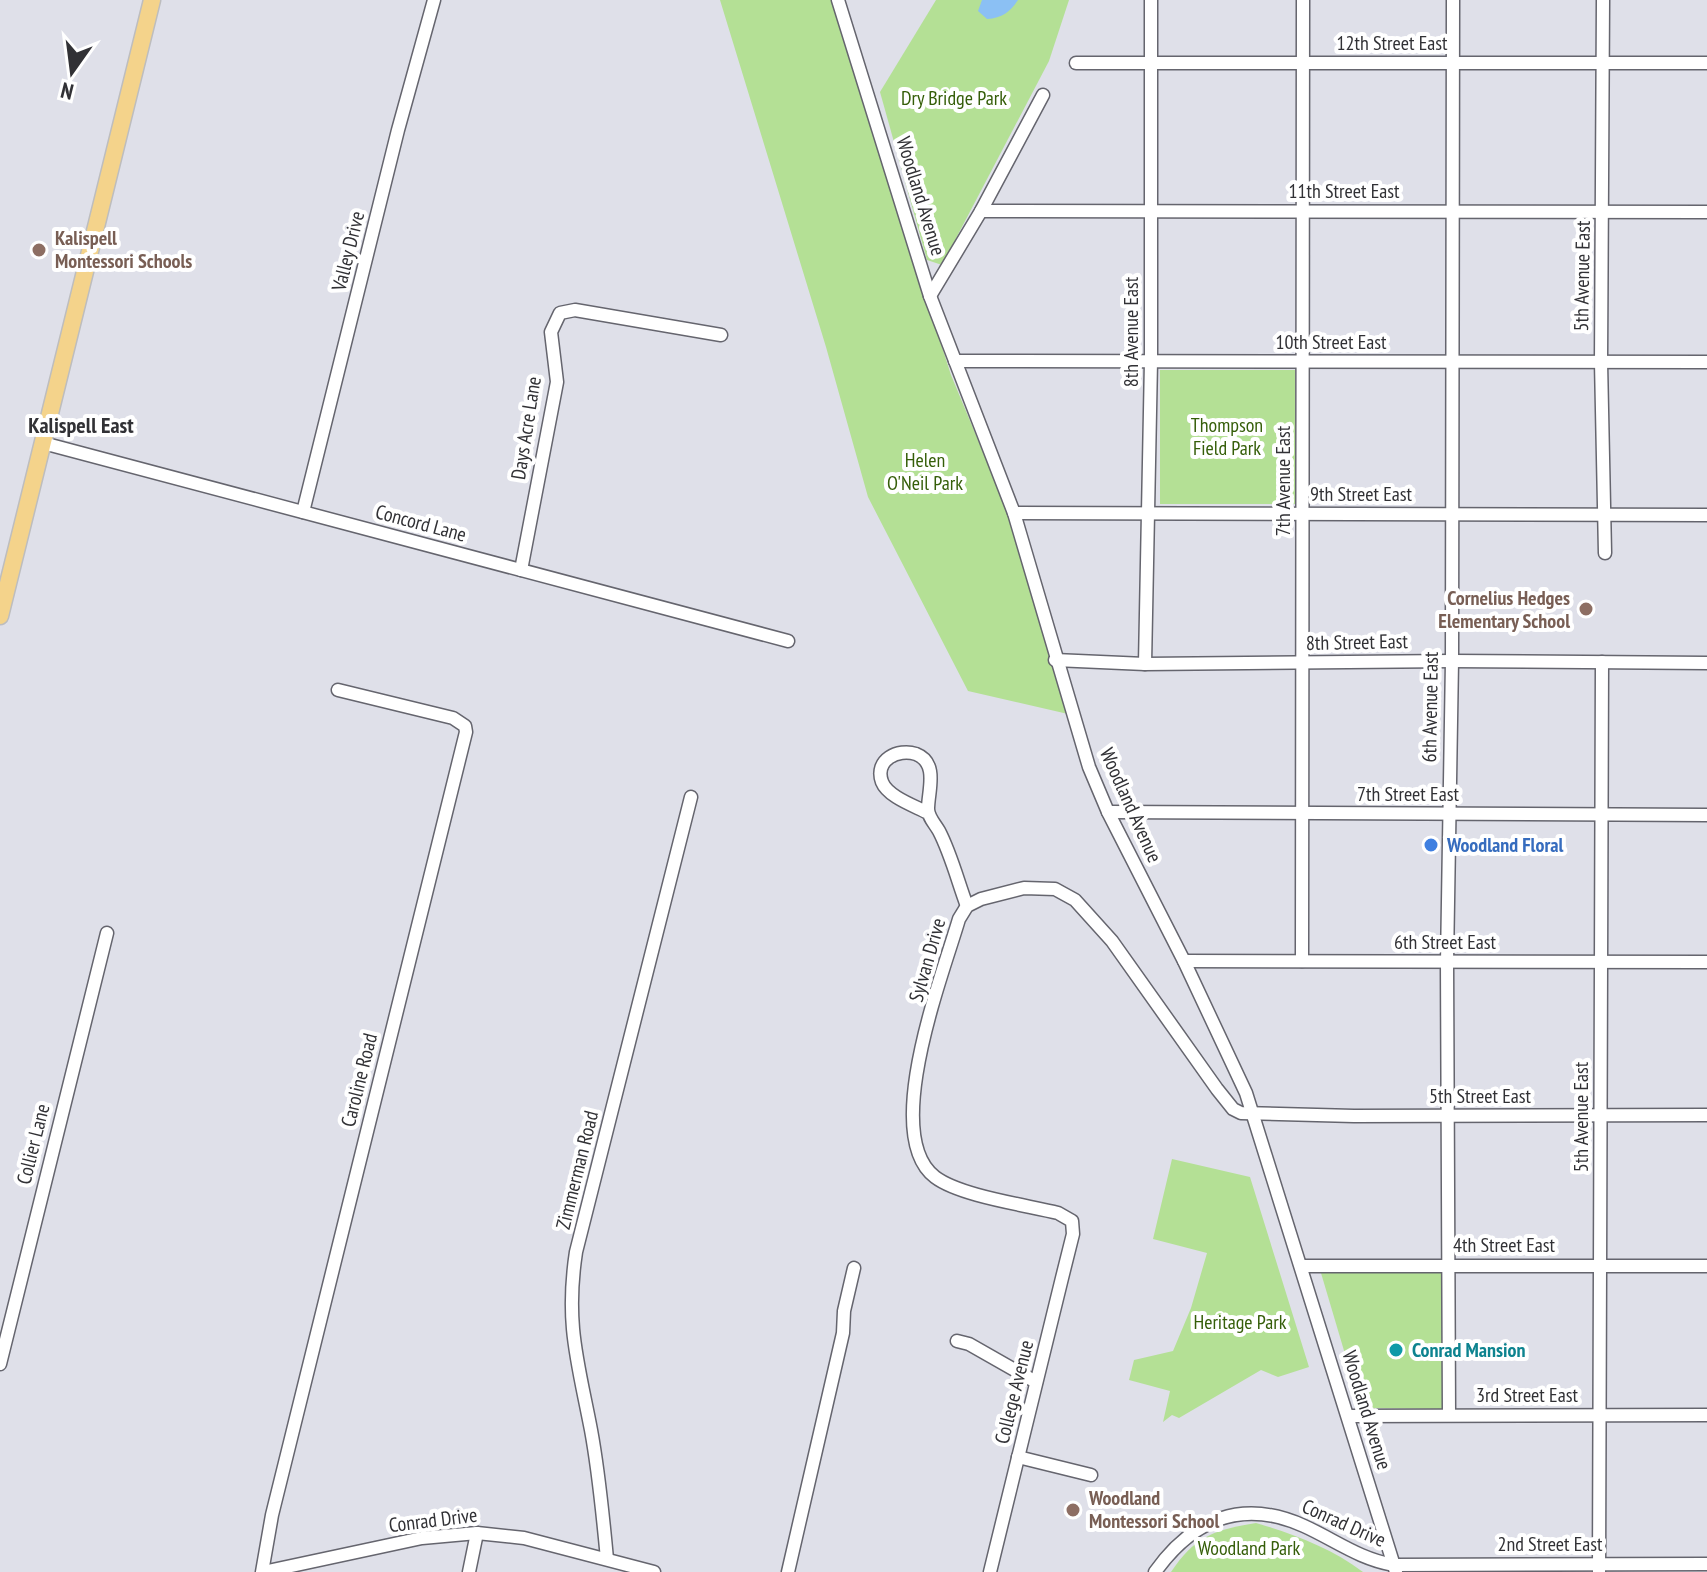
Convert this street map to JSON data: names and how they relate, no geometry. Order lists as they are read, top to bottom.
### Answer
{
  "streets": {
    "street": [
      "12th Street East",
      "11th Street East",
      "Woodland Avenue",
      "Valley Drive",
      "5th Avenue East",
      "8th Avenue East",
      "10th Street East",
      "Days Acre Lane",
      "7th Avenue East",
      "9th Street East",
      "Concord Lane",
      "8th Street East",
      "6th Avenue East",
      "7th Street East",
      "6th Street East",
      "Sylvan Drive",
      "Caroline Road",
      "5th Street East",
      "Collier Lane",
      "Zimmerman Road",
      "4th Street East",
      "College Avenue",
      "3rd Street East",
      "Conrad Drive",
      "2nd Street East"
    ]
  },
  "crossings": [
    ["12th Street East", "5th Avenue East"],
    ["12th Street East", "8th Avenue East"],
    ["12th Street East", "7th Avenue East"],
    ["12th Street East", "6th Avenue East"],
    ["11th Street East", "5th Avenue East"],
    ["11th Street East", "8th Avenue East"],
    ["11th Street East", "7th Avenue East"],
    ["11th Street East", "6th Avenue East"],
    ["Woodland Avenue", "10th Street East"],
    ["Woodland Avenue", "9th Street East"],
    ["Woodland Avenue", "8th Street East"],
    ["Woodland Avenue", "7th Street East"],
    ["Woodland Avenue", "6th Street East"],
    ["Woodland Avenue", "Sylvan Drive"],
    ["Woodland Avenue", "5th Street East"],
    ["Woodland Avenue", "4th Street East"],
    ["Woodland Avenue", "3rd Street East"],
    ["Woodland Avenue", "Conrad Drive"],
    ["Woodland Avenue", "2nd Street East"],
    ["Valley Drive", "Concord Lane"],
    ["5th Avenue East", "10th Street East"],
    ["5th Avenue East", "9th Street East"],
    ["5th Avenue East", "8th Street East"],
    ["5th Avenue East", "7th Street East"],
    ["5th Avenue East", "6th Street East"],
    ["5th Avenue East", "5th Street East"],
    ["5th Avenue East", "4th Street East"],
    ["5th Avenue East", "3rd Street East"],
    ["5th Avenue East", "2nd Street East"],
    ["8th Avenue East", "10th Street East"],
    ["8th Avenue East", "9th Street East"],
    ["8th Avenue East", "8th Street East"],
    ["10th Street East", "7th Avenue East"],
    ["10th Street East", "6th Avenue East"],
    ["Days Acre Lane", "Concord Lane"],
    ["7th Avenue East", "9th Street East"],
    ["7th Avenue East", "8th Street East"],
    ["7th Avenue East", "7th Street East"],
    ["7th Avenue East", "6th Street East"],
    ["9th Street East", "6th Avenue East"],
    ["8th Street East", "6th Avenue East"],
    ["6th Avenue East", "7th Street East"],
    ["6th Avenue East", "6th Street East"],
    ["6th Avenue East", "5th Street East"],
    ["6th Avenue East", "4th Street East"],
    ["6th Avenue East", "3rd Street East"],
    ["Sylvan Drive", "5th Street East"],
    ["Sylvan Drive", "College Avenue"],
    ["Caroline Road", "Conrad Drive"],
    ["Zimmerman Road", "Conrad Drive"],
    ["Conrad Drive", "2nd Street East"]
  ],
  "districts": ["Kalispell East"],
  "parks": [
    "Dry Bridge Park",
    "Thompson Field Park",
    "Helen O'Neil Park",
    "Heritage Park",
    "Woodland Park"
  ],
  "places": [
    "Kalispell Montessori Schools",
    "Cornelius Hedges Elementary School",
    "Woodland Floral",
    "Conrad Mansion",
    "Woodland Montessori School"
  ],
  "north": "bottom"
}
